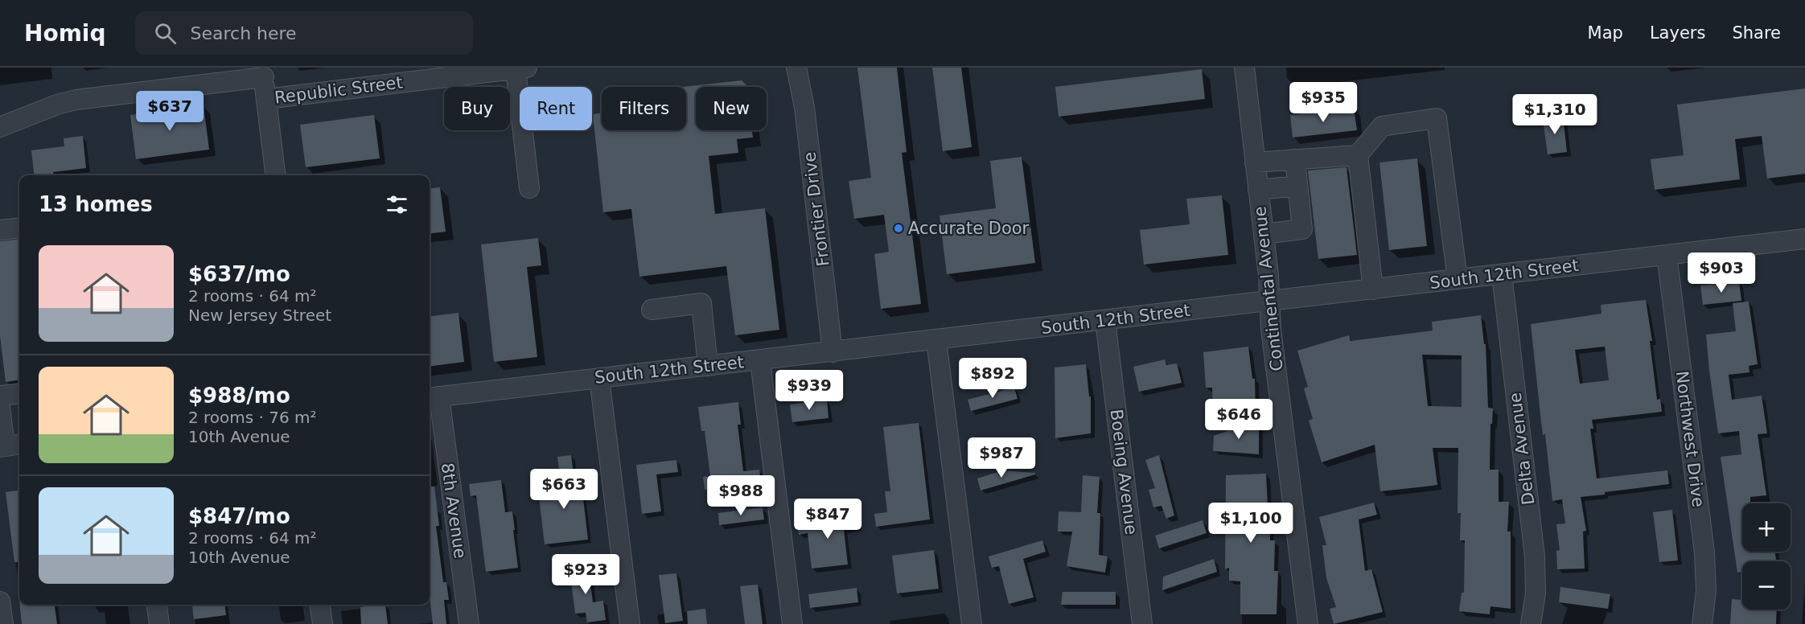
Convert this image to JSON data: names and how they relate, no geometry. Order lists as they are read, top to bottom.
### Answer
{
  "streets": {
    "street": [
      "Republic Street",
      "Frontier Drive",
      "South 12th Street",
      "Continental Avenue",
      "Northwest Drive",
      "Delta Avenue",
      "Boeing Avenue",
      "8th Avenue"
    ]
  },
  "crossings": [
    ["Frontier Drive", "South 12th Street"],
    ["South 12th Street", "Continental Avenue"],
    ["South 12th Street", "Northwest Drive"],
    ["South 12th Street", "Delta Avenue"],
    ["South 12th Street", "Boeing Avenue"],
    ["South 12th Street", "8th Avenue"]
  ],
  "places": ["Accurate Door"],
  "page": {
    "header": "Homiq",
    "search": "Search here",
    "nav": ["Map", "Layers", "Share"],
    "price": [
      "$935",
      "$637",
      "$1,310",
      "$903",
      "$892",
      "$939",
      "$646",
      "$987",
      "$663",
      "$988",
      "$847",
      "$1,100",
      "$923"
    ],
    "chip": [
      "Buy",
      "Rent",
      "Filters",
      "New"
    ],
    "heading": "13 homes",
    "list": [
      {
        "name": "$637/mo",
        "note": "2 rooms · 64 m² · New Jersey Street"
      },
      {
        "name": "$988/mo",
        "note": "2 rooms · 76 m² · 10th Avenue"
      },
      {
        "name": "$847/mo",
        "note": "2 rooms · 64 m² · 10th Avenue"
      }
    ],
    "map_buttons": ["+", "−"]
  }
}
